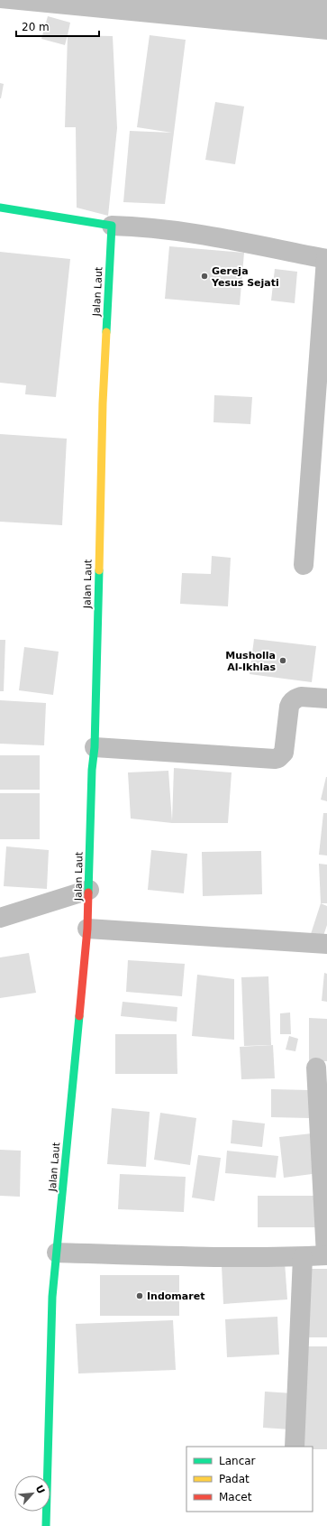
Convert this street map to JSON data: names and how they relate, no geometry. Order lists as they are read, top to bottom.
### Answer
{
  "streets": {
    "street": ["Jalan Laut"]
  },
  "places": ["Gereja Yesus Sejati", "Musholla Al-Ikhlas", "Indomaret"],
  "legend": ["Lancar", "Padat", "Macet"],
  "scale_bar": "20 m",
  "north": "top right"
}
